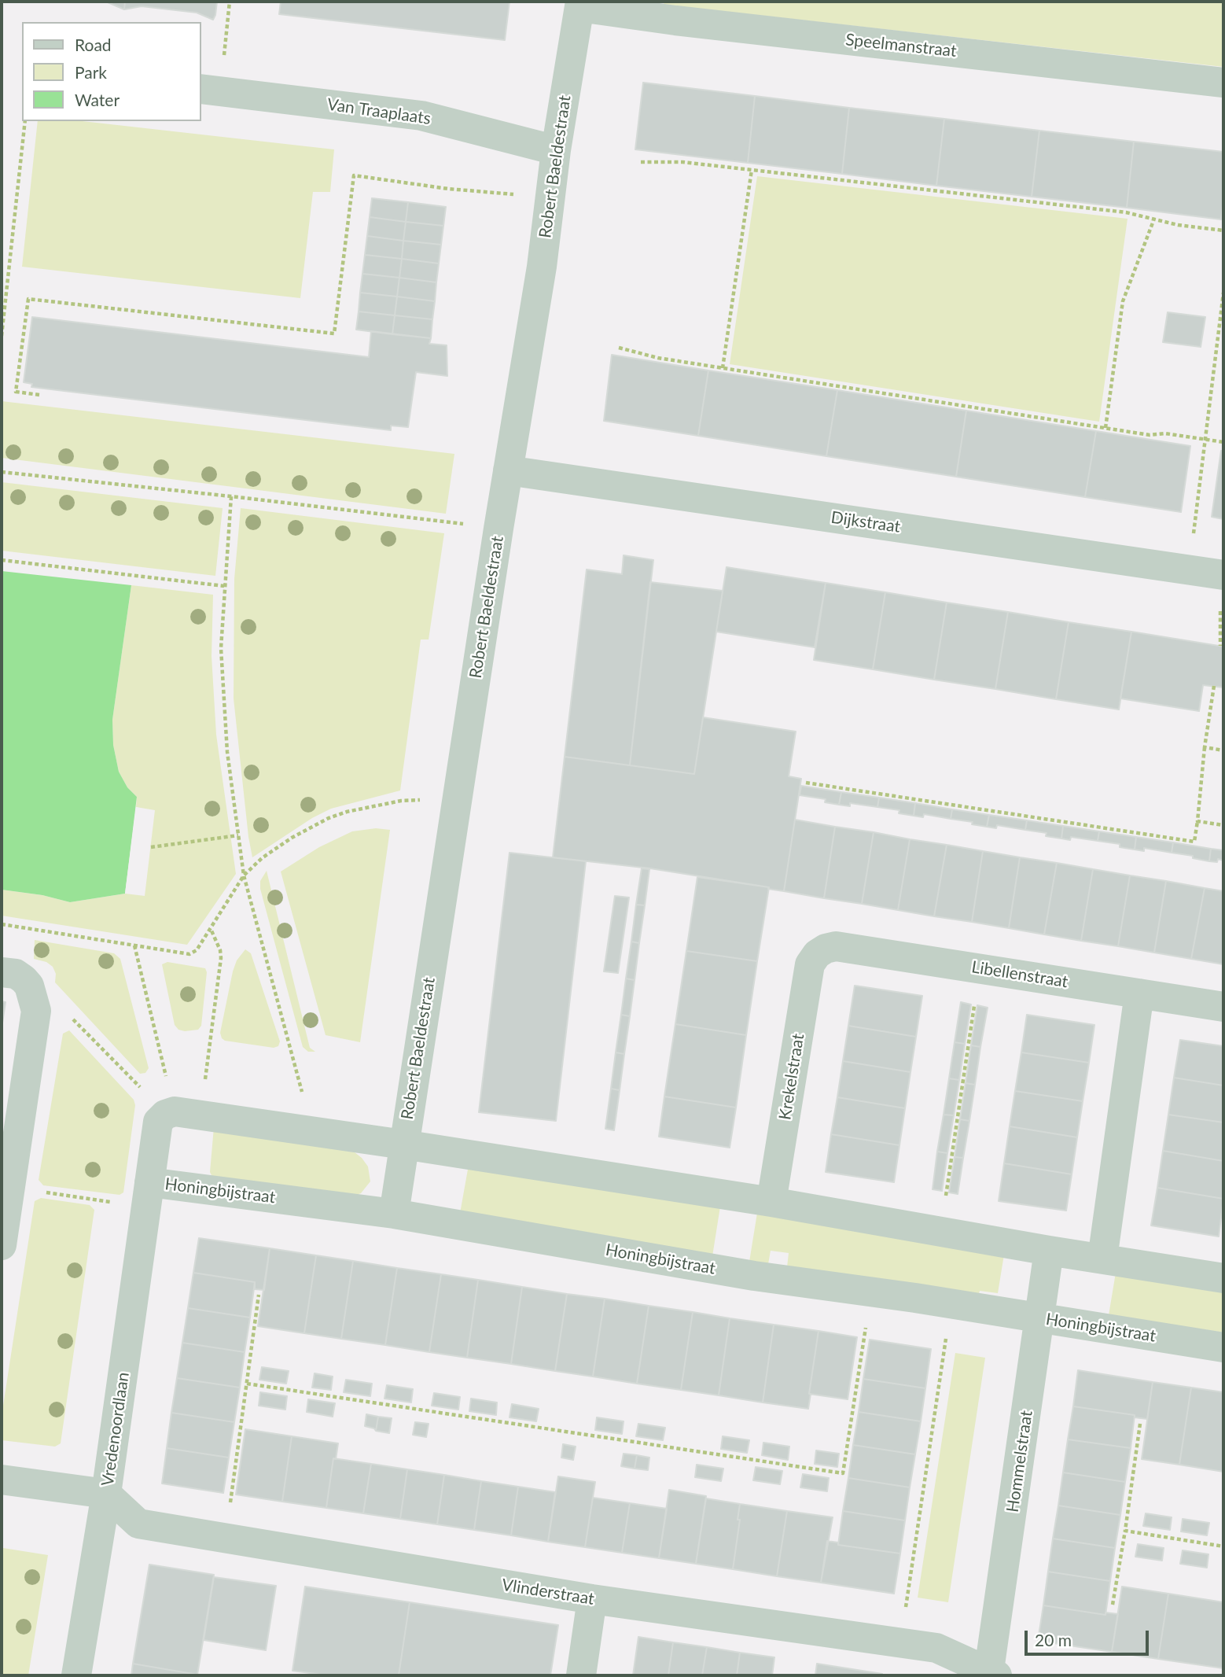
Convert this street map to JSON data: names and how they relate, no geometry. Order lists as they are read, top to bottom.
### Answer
{
  "streets": {
    "street": [
      "Speelmanstraat",
      "Van Traaplaats",
      "Robert Baeldestraat",
      "Dijkstraat",
      "Libellenstraat",
      "Krekelstraat",
      "Honingbijstraat",
      "Vredenoordlaan",
      "Hommelstraat",
      "Vlinderstraat"
    ]
  },
  "crossings": [
    ["Speelmanstraat", "Robert Baeldestraat"],
    ["Van Traaplaats", "Robert Baeldestraat"],
    ["Robert Baeldestraat", "Dijkstraat"],
    ["Robert Baeldestraat", "Honingbijstraat"],
    ["Libellenstraat", "Krekelstraat"],
    ["Honingbijstraat", "Vredenoordlaan"],
    ["Honingbijstraat", "Hommelstraat"],
    ["Vredenoordlaan", "Vlinderstraat"],
    ["Hommelstraat", "Vlinderstraat"]
  ],
  "legend": ["Road", "Park", "Water"],
  "scale_bar": "20 m"
}
